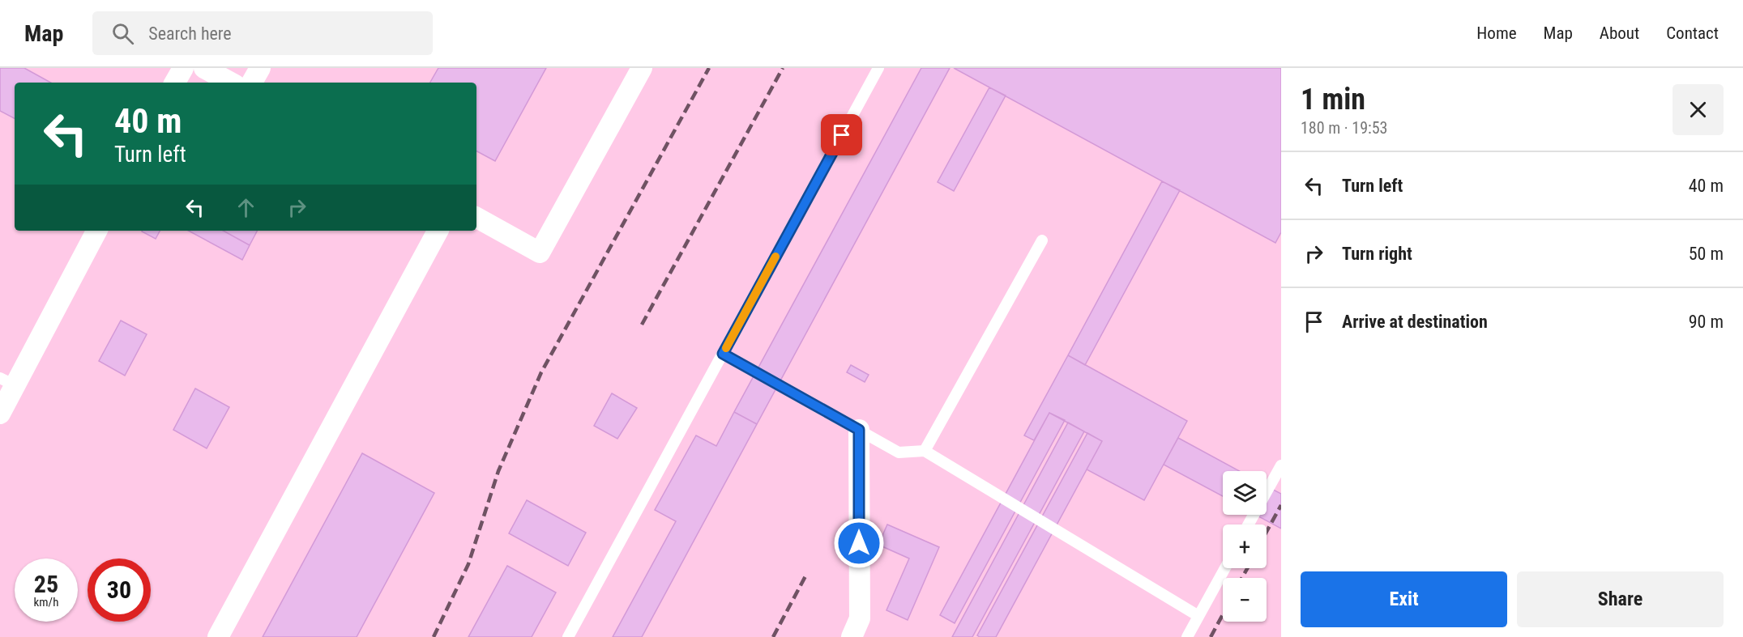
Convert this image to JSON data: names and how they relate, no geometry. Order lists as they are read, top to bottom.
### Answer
{
  "page": {
    "header": "Map",
    "search": "Search here",
    "nav": [
      "Home",
      "Map",
      "About",
      "Contact"
    ],
    "heading": ["1 min", "180 m · 19:53"],
    "turn": ["40 m", "Turn left"],
    "list": [
      {
        "name": "Turn left",
        "value": "40 m"
      },
      {
        "name": "Turn right",
        "value": "50 m"
      },
      {
        "name": "Arrive at destination",
        "value": "90 m"
      }
    ],
    "map_buttons": ["+", "−"],
    "speed": "25 km/h",
    "limit": "30",
    "buttons": ["Exit", "Share"]
  }
}
